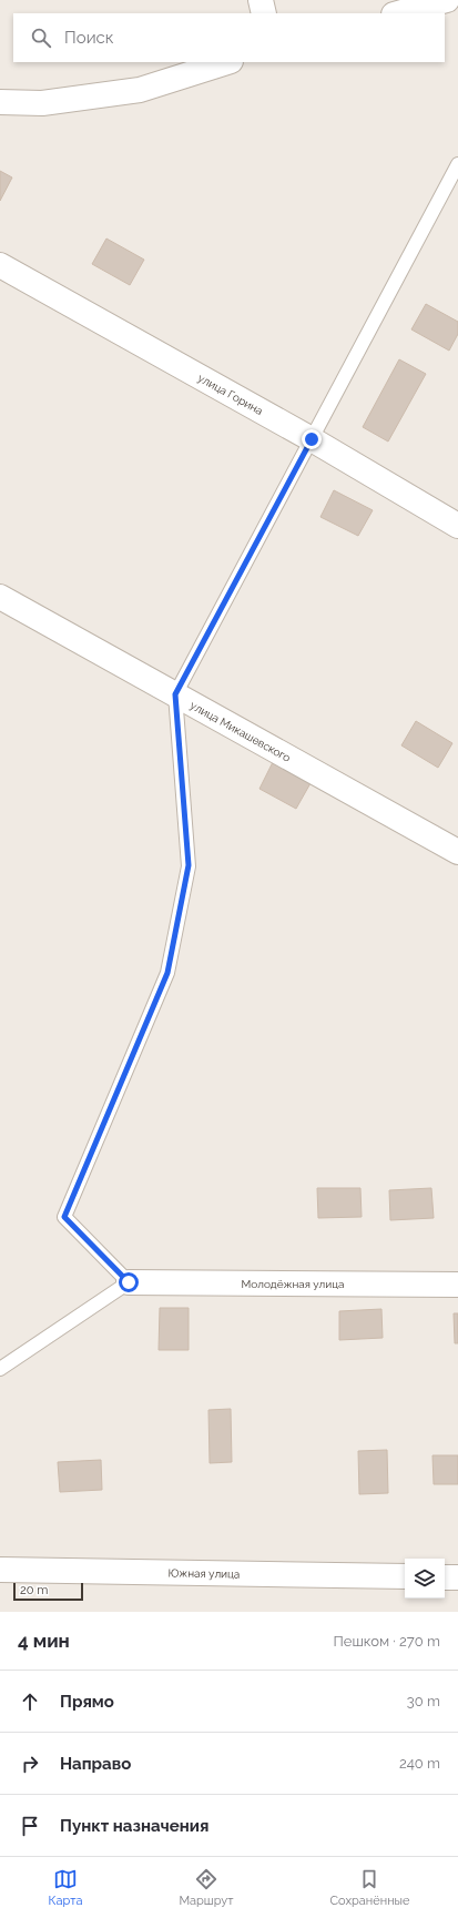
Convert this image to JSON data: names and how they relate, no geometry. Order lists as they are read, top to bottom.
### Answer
{
  "streets": {
    "street": [
      "улица Горина",
      "улица Микашевского",
      "Молодёжная улица",
      "Южная улица"
    ]
  },
  "scale_bar": "20 m",
  "page": {
    "search": "Поиск",
    "scale": "20 m",
    "heading": ["4 мин", "Пешком · 270 m"],
    "list": [
      ["Прямо", "30 m"],
      ["Направо", "240 m"],
      "Пункт назначения"
    ],
    "nav": ["Карта", "Маршрут", "Сохранённые"]
  }
}
